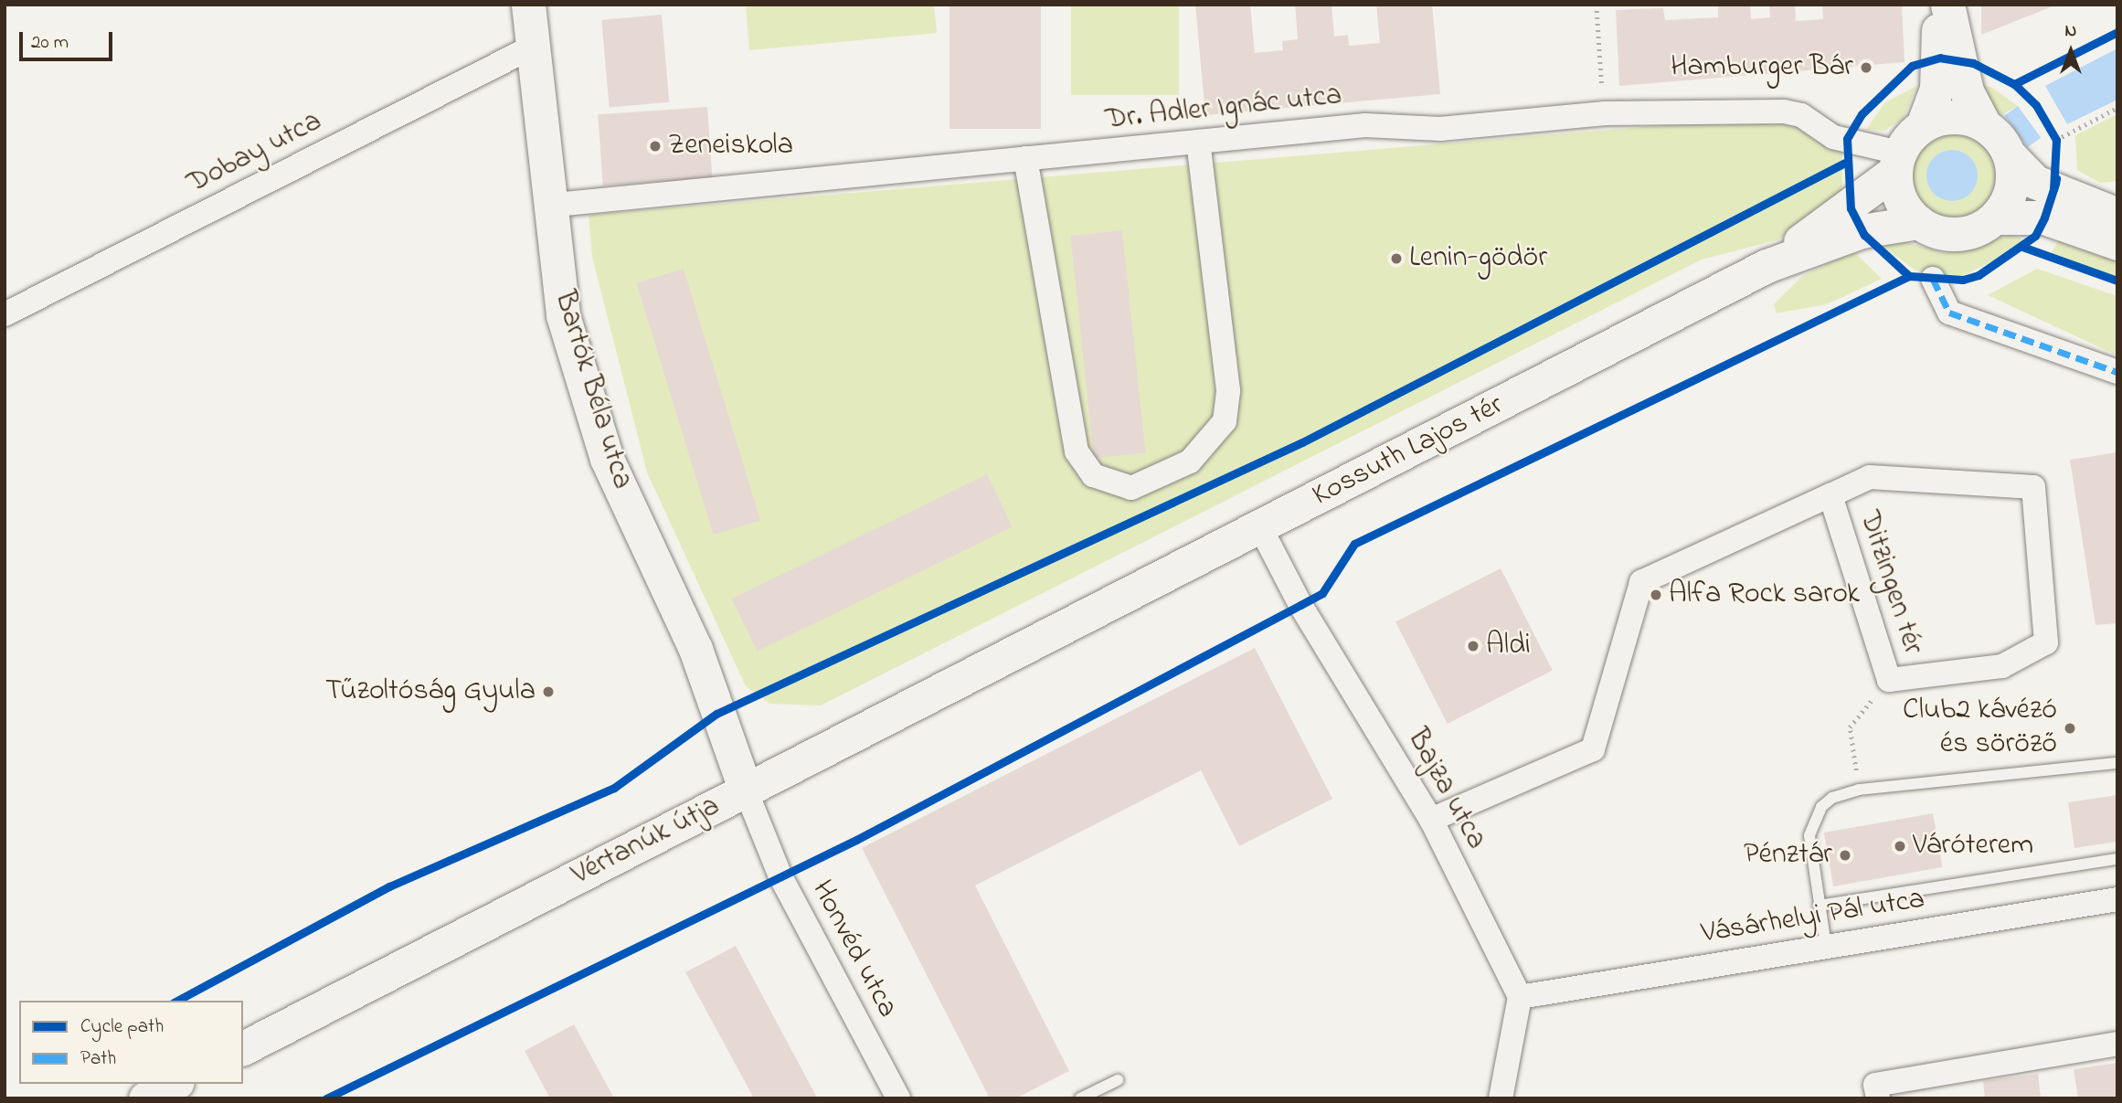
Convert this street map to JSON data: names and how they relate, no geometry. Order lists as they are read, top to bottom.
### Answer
{
  "streets": {
    "street": [
      "Dr. Adler Ignác utca",
      "Dobay utca",
      "Bartók Béla utca",
      "Kossuth Lajos tér",
      "Ditzingen tér",
      "Bajza utca",
      "Vértanúk útja",
      "Vásárhelyi Pál utca",
      "Honvéd utca"
    ]
  },
  "crossings": [
    ["Dr. Adler Ignác utca", "Bartók Béla utca"],
    ["Dr. Adler Ignác utca", "Kossuth Lajos tér"],
    ["Dobay utca", "Bartók Béla utca"],
    ["Bartók Béla utca", "Vértanúk útja"],
    ["Bartók Béla utca", "Honvéd utca"],
    ["Kossuth Lajos tér", "Bajza utca"],
    ["Kossuth Lajos tér", "Vértanúk útja"],
    ["Bajza utca", "Vásárhelyi Pál utca"],
    ["Vértanúk útja", "Honvéd utca"]
  ],
  "places": [
    "Hamburger Bár",
    "Zeneiskola",
    "Lenin-gödör",
    "Alfa Rock sarok",
    "Aldi",
    "Tűzoltóság Gyula",
    "Club2 kávézó és söröző",
    "Váróterem",
    "Pénztár"
  ],
  "legend": ["Cycle path", "Path"],
  "scale_bar": "20 m",
  "north": "top"
}
